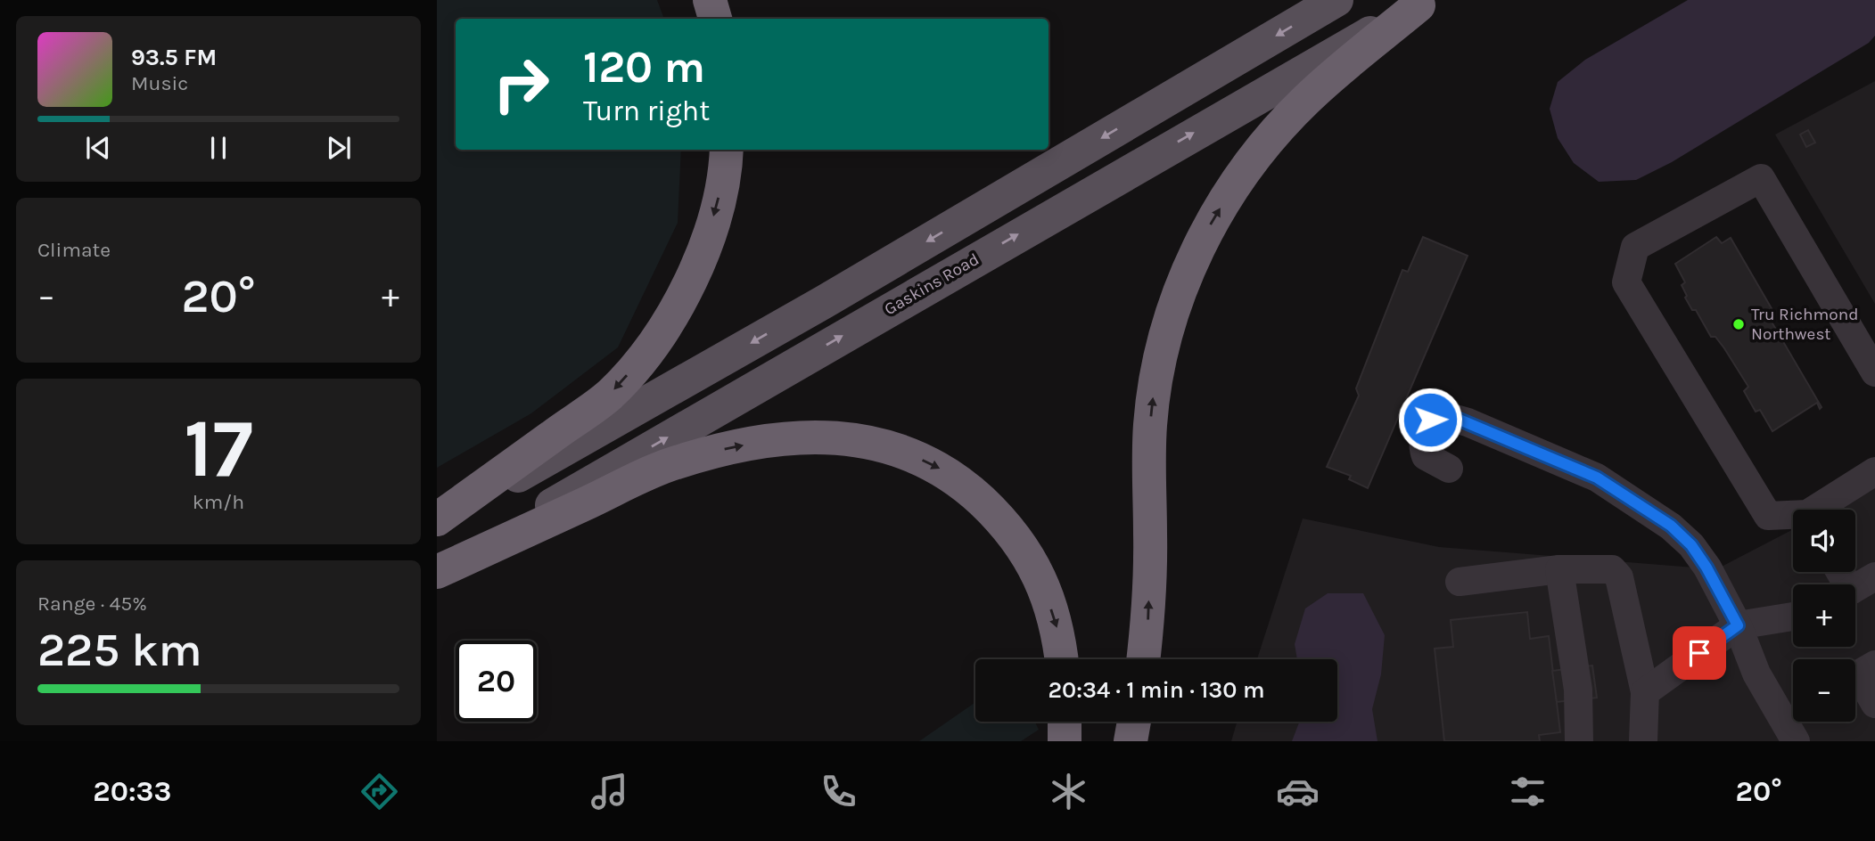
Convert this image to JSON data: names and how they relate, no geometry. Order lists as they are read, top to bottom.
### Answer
{
  "streets": {
    "main road": ["Gaskins Road"]
  },
  "places": ["Tru Richmond Northwest"],
  "page": {
    "turn": ["120 m", "Turn right"],
    "song": ["93.5 FM", "Music"],
    "tile": [
      "Climate",
      ["17", "km/h"],
      ["Range · 45%", "225 km"]
    ],
    "heat": ["−", "20°", "+"],
    "map_buttons": ["+", "−"],
    "limit": "20",
    "trip": "20:34 · 1 min · 130 m",
    "tabs": ["20:33", "20°"]
  }
}
